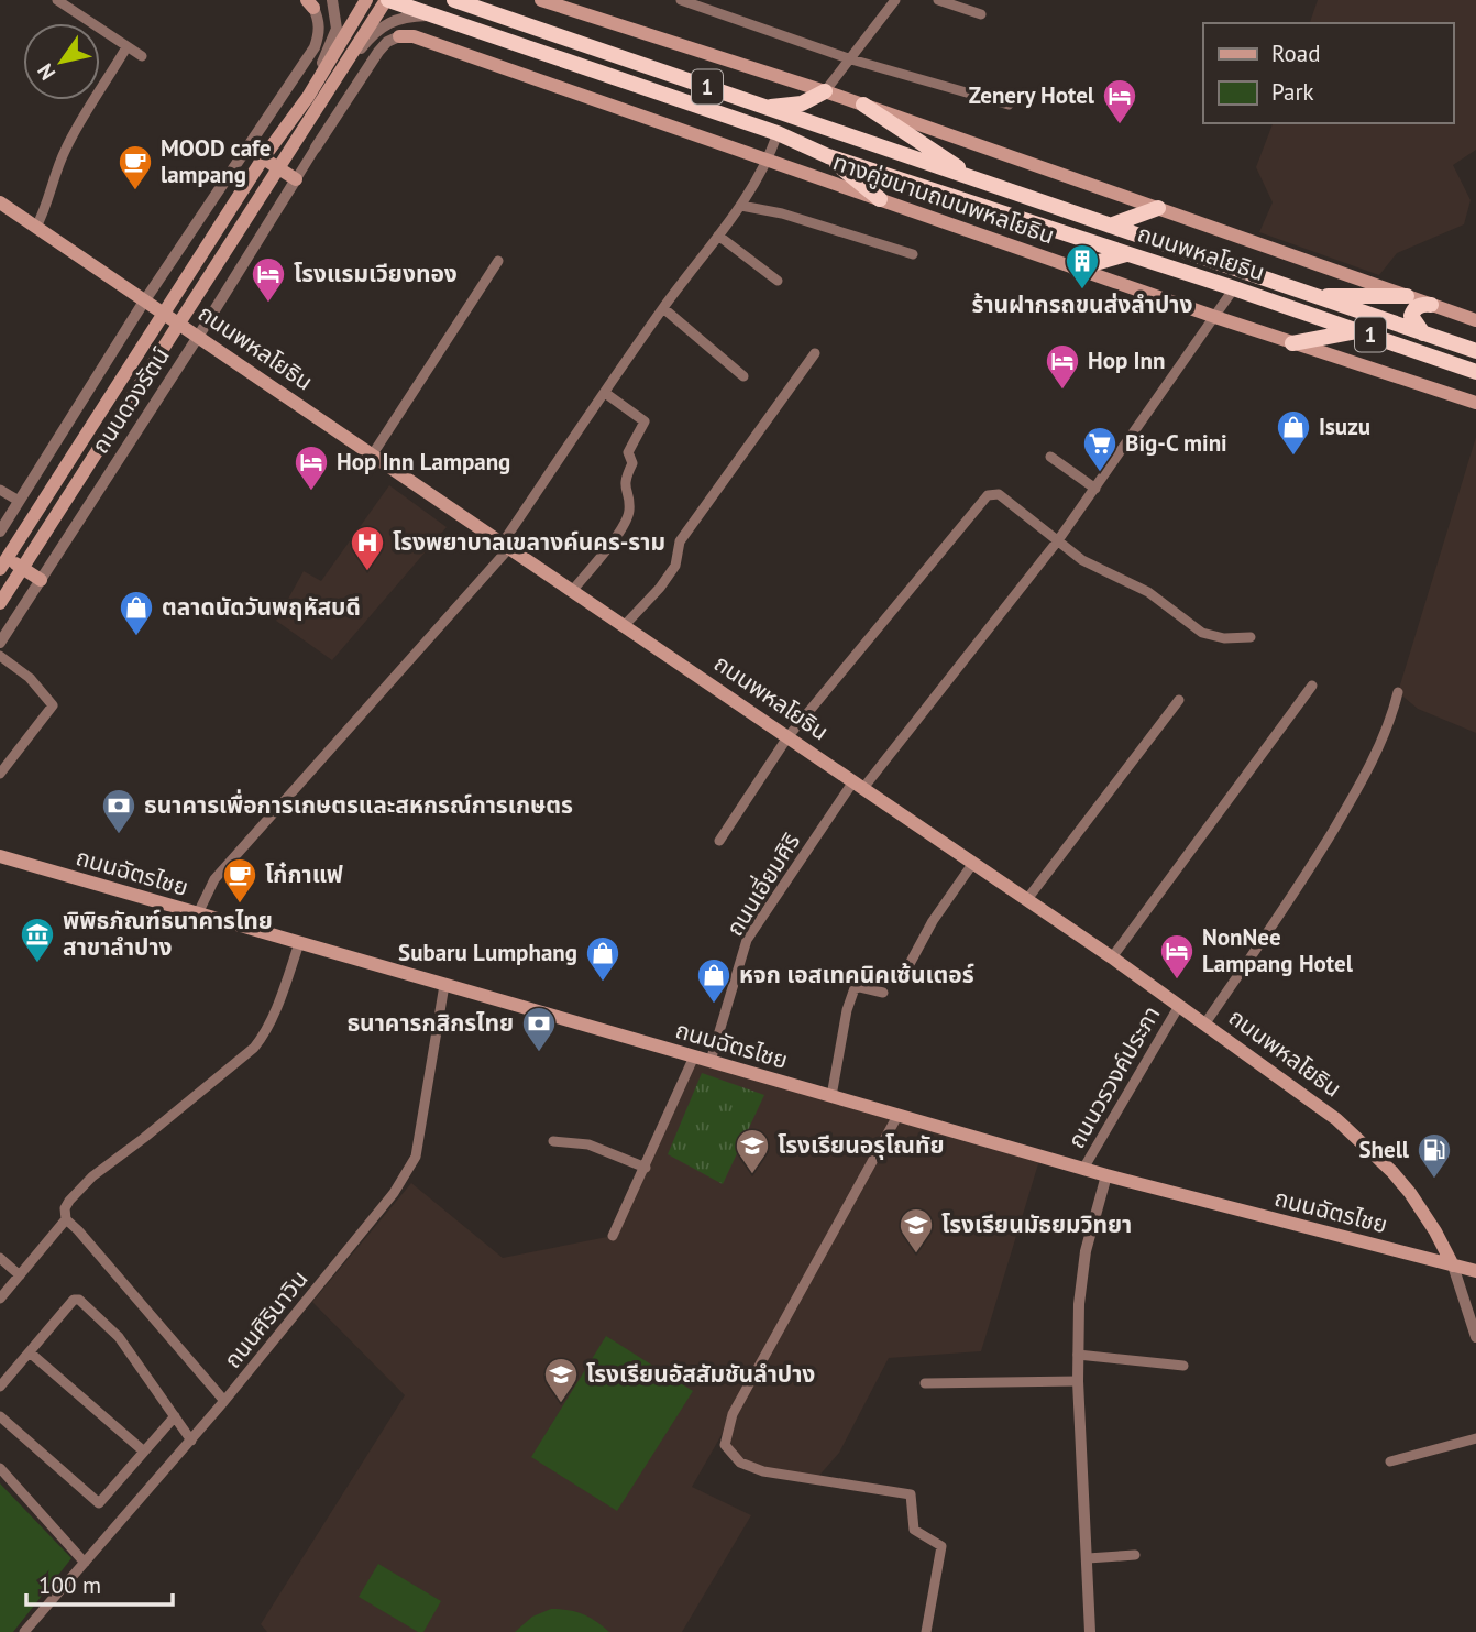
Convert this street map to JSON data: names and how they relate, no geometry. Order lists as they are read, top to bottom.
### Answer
{
  "streets": {
    "highway": ["1", "ถนนพหลโยธิน"],
    "main road": ["ทางคู่ขนานถนนพหลโยธิน", "ถนนฉัตรไชย"],
    "street": [
      "ถนนดวงรัตน์",
      "ถนนเอี่ยมศิริ",
      "ถนนวรวงค์ประภา",
      "ถนนศิรินาวิน"
    ]
  },
  "crossings": [
    ["ทางคู่ขนานถนนพหลโยธิน", "ถนนเอี่ยมศิริ"],
    ["ถนนพหลโยธิน", "ถนนดวงรัตน์"],
    ["ถนนพหลโยธิน", "ถนนฉัตรไชย"],
    ["ถนนพหลโยธิน", "ถนนเอี่ยมศิริ"],
    ["ถนนพหลโยธิน", "ถนนวรวงค์ประภา"],
    ["ถนนฉัตรไชย", "ถนนเอี่ยมศิริ"],
    ["ถนนฉัตรไชย", "ถนนวรวงค์ประภา"],
    ["ถนนฉัตรไชย", "ถนนศิรินาวิน"]
  ],
  "places": {
    "hotel": [
      "Zenery Hotel",
      "โรงแรมเวียงทอง",
      "Hop Inn",
      "Hop Inn Lampang",
      "NonNee Lampang Hotel"
    ],
    "cafe": ["MOOD cafe lampang", "โก๋กาแฟ"],
    "building": ["ร้านฝากรถขนส่งลำปาง"],
    "shop": [
      "Isuzu",
      "ตลาดนัดวันพฤหัสบดี",
      "Subaru Lumphang",
      "หจก เอสเทคนิคเซ้นเตอร์"
    ],
    "supermarket": ["Big-C mini"],
    "hospital": ["โรงพยาบาลเขลางค์นคร-ราม"],
    "bank": ["ธนาคารเพื่อการเกษตรและสหกรณ์การเกษตร", "ธนาคารกสิกรไทย"],
    "museum": ["พิพิธภัณฑ์ธนาคารไทย สาขาลำปาง"],
    "school or university": ["โรงเรียนอรุโณทัย", "โรงเรียนมัธยมวิทยา", "โรงเรียนอัสสัมชันลำปาง"],
    "fuel station": ["Shell"]
  },
  "legend": ["Road", "Park"],
  "scale_bar": "100 m",
  "north": "bottom left"
}
